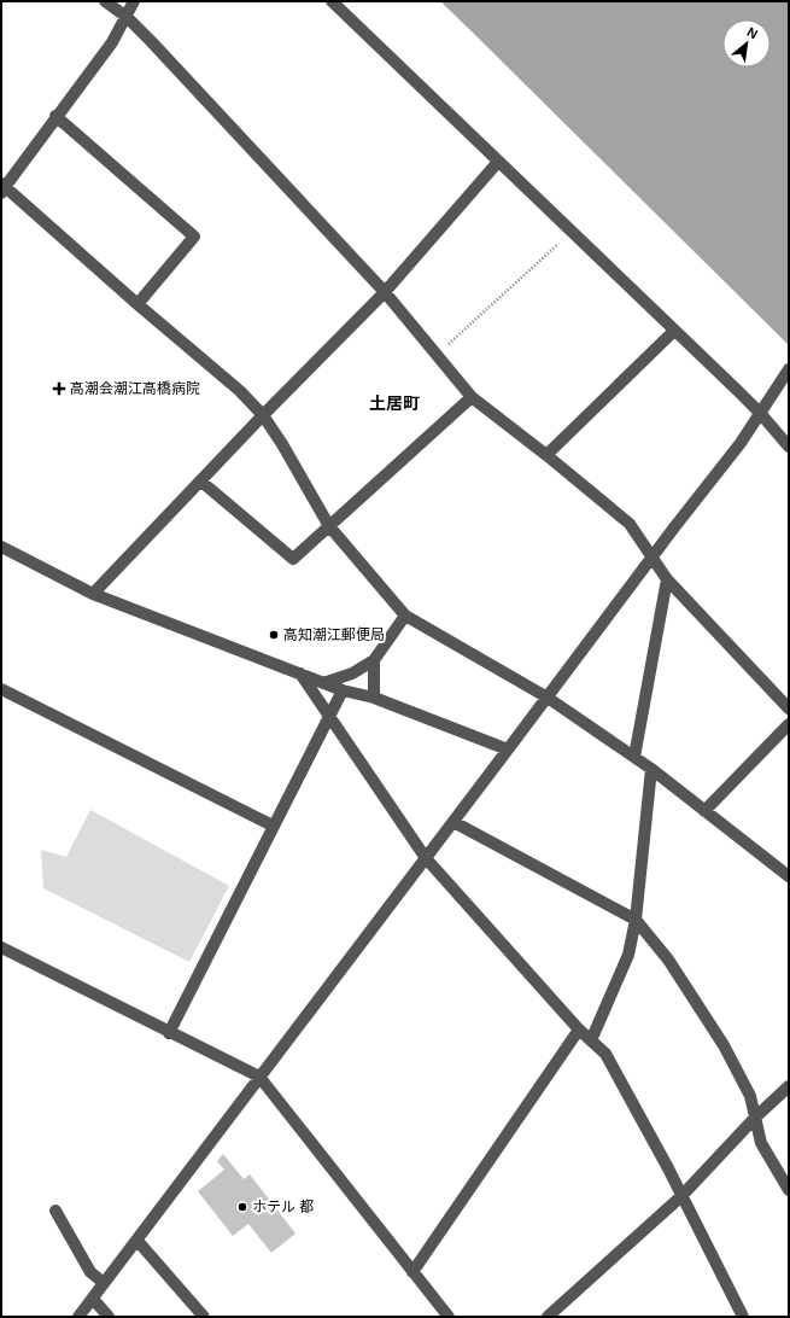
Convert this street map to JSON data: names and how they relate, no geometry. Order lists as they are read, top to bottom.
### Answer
{
  "districts": ["土居町"],
  "places": {
    "health": ["高潮会潮江高橋病院"],
    "other": ["高知潮江郵便局", "ホテル 都"]
  },
  "north": "top right"
}
